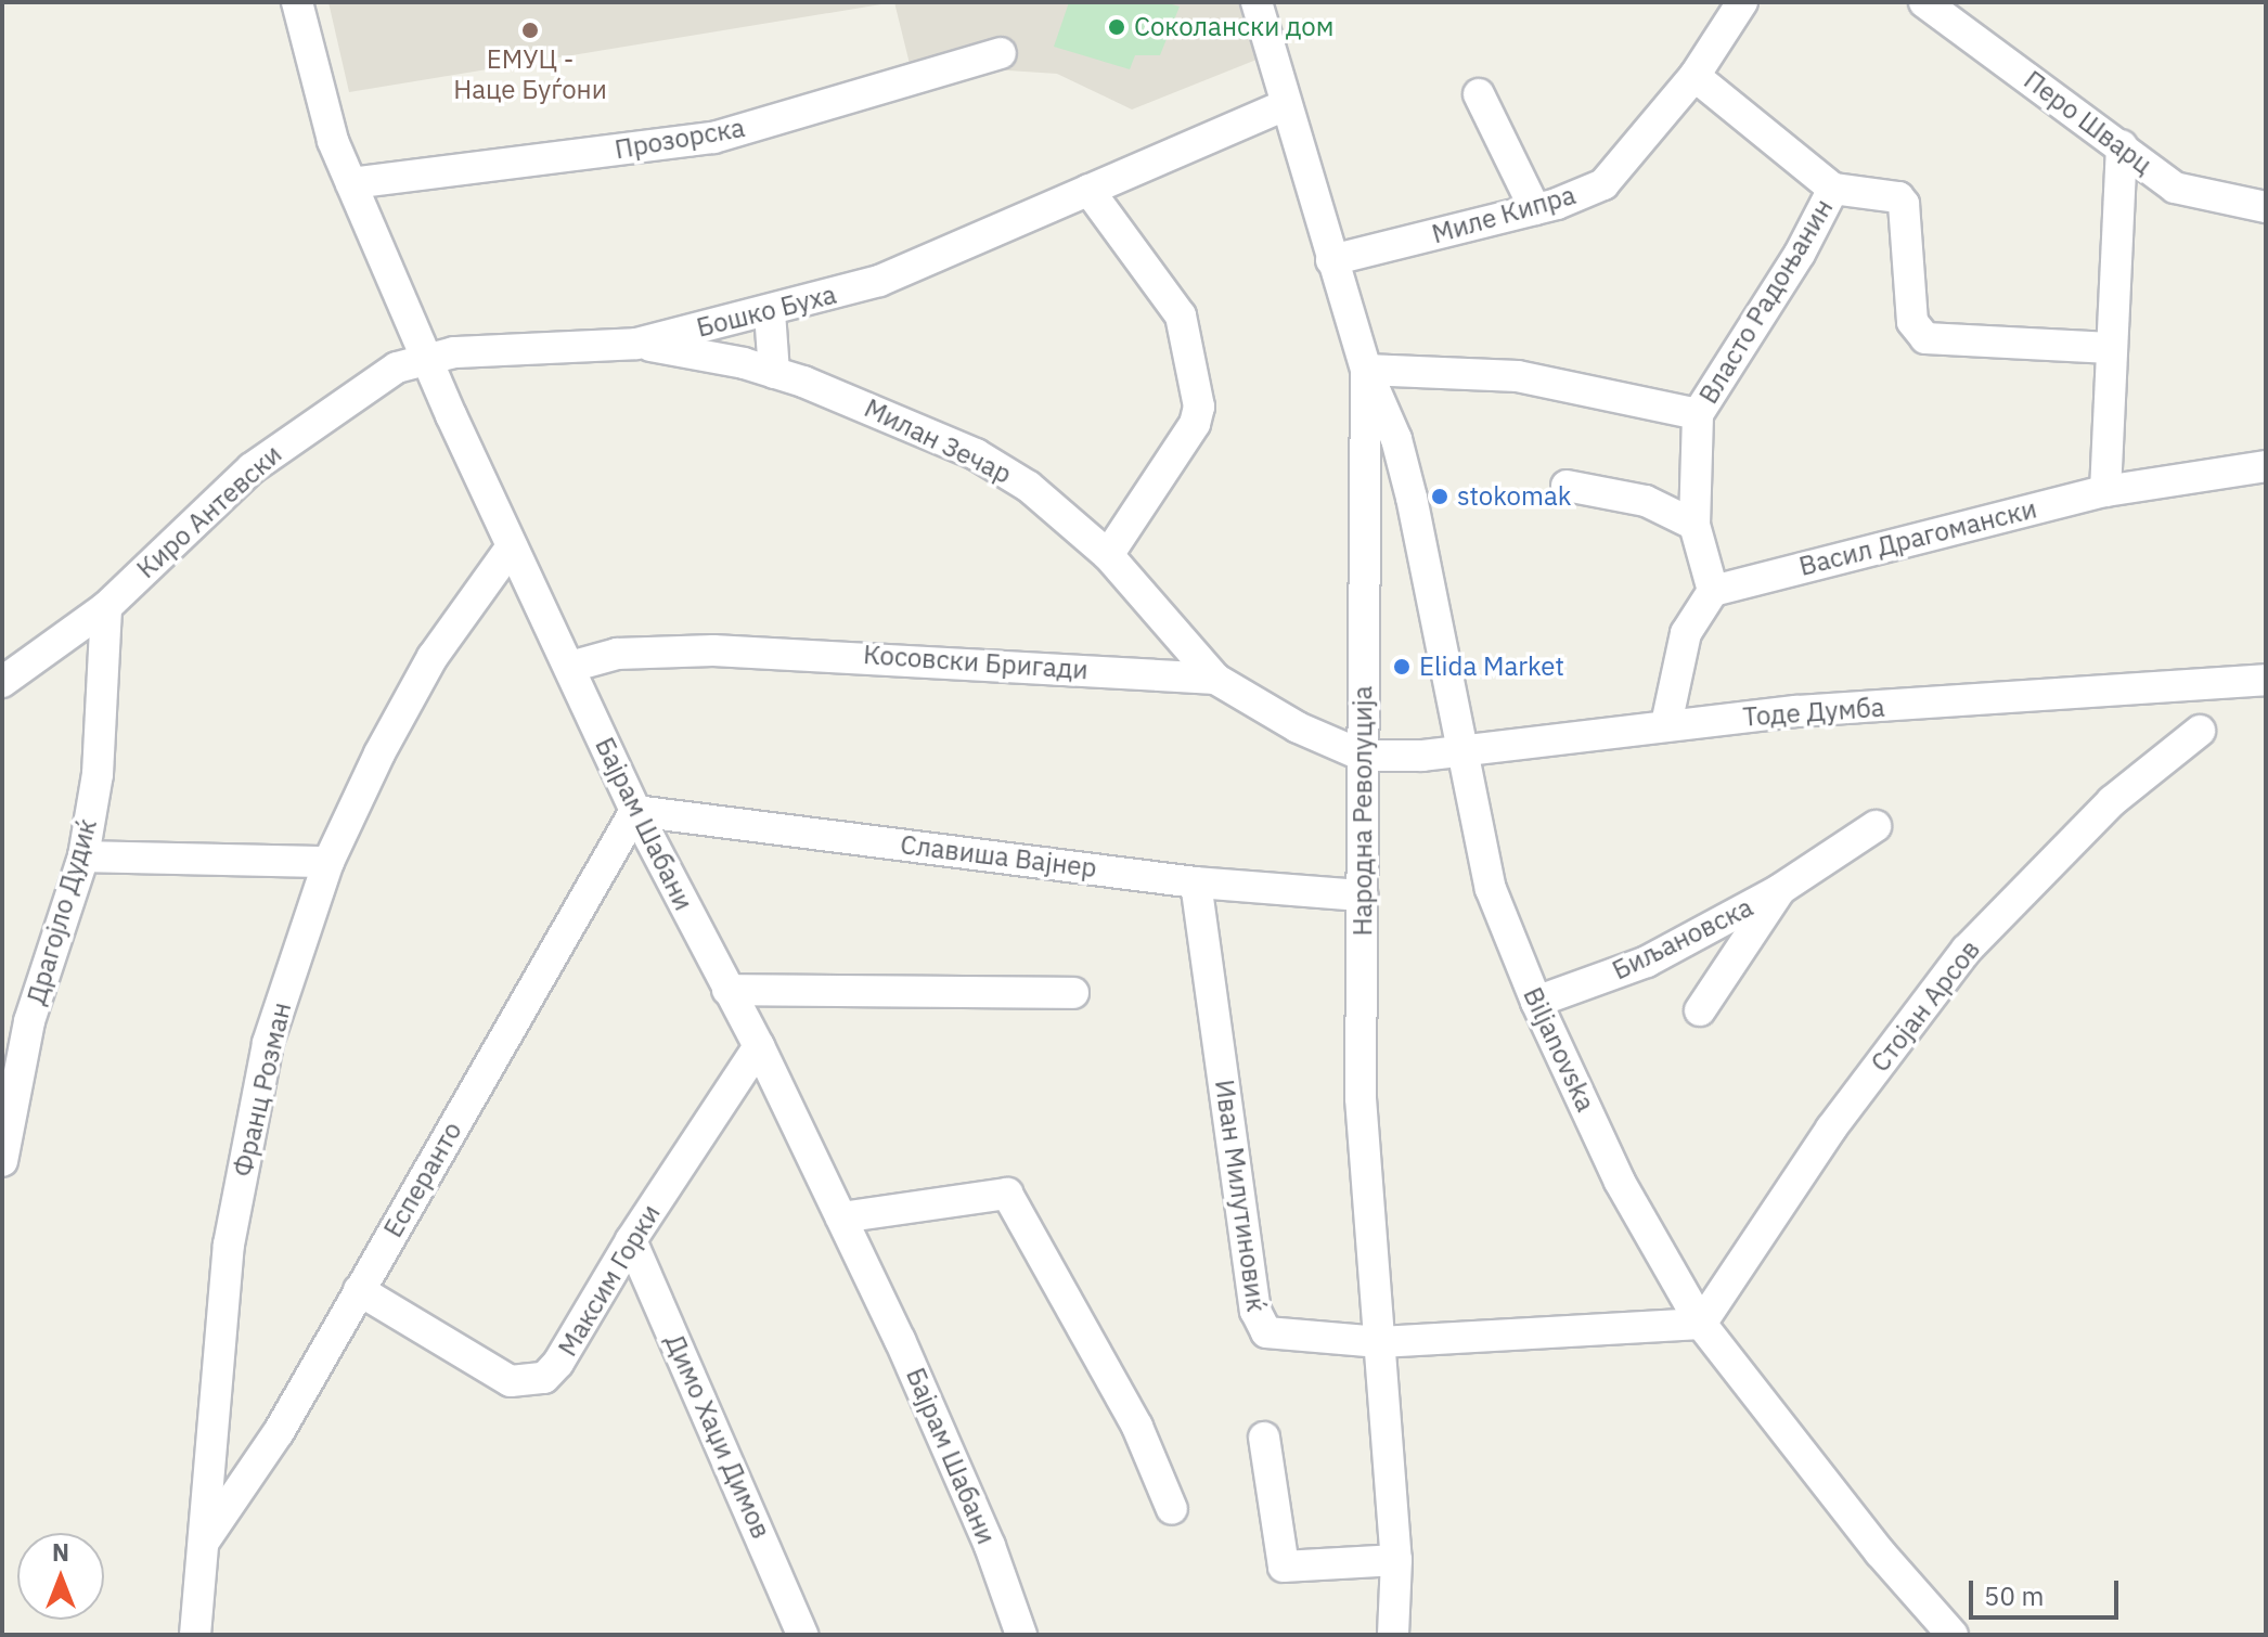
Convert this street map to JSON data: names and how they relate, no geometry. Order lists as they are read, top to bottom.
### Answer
{
  "streets": {
    "street": [
      "Перо Шварц",
      "Прозорска",
      "Миле Кипра",
      "Власто Радоњанин",
      "Бошко Буха",
      "Милан Зечар",
      "Киро Антевски",
      "Васил Драгомански",
      "Косовски Бригади",
      "Тоде Думба",
      "Народна Револуција",
      "Бајрам Шабани",
      "Славиша Вајнер",
      "Драгојло Дудиќ",
      "Биљановска",
      "Стојан Арсов",
      "Biljanovska",
      "Франц Розман",
      "Есперанто",
      "Иван Милутиновиќ",
      "Максим Горки",
      "Димо Хаџи Димов"
    ]
  },
  "crossings": [
    ["Прозорска", "Бајрам Шабани"],
    ["Миле Кипра", "Народна Револуција"],
    ["Власто Радоњанин", "Васил Драгомански"],
    ["Власто Радоњанин", "Народна Револуција"],
    ["Власто Радоњанин", "Biljanovska"],
    ["Бошко Буха", "Милан Зечар"],
    ["Бошко Буха", "Киро Антевски"],
    ["Бошко Буха", "Народна Револуција"],
    ["Бошко Буха", "Бајрам Шабани"],
    ["Милан Зечар", "Косовски Бригади"],
    ["Киро Антевски", "Бајрам Шабани"],
    ["Киро Антевски", "Драгојло Дудиќ"],
    ["Косовски Бригади", "Тоде Думба"],
    ["Косовски Бригади", "Народна Револуција"],
    ["Косовски Бригади", "Бајрам Шабани"],
    ["Тоде Думба", "Народна Револуција"],
    ["Тоде Думба", "Biljanovska"],
    ["Народна Револуција", "Славиша Вајнер"],
    ["Народна Револуција", "Biljanovska"],
    ["Народна Револуција", "Иван Милутиновиќ"],
    ["Бајрам Шабани", "Славиша Вајнер"],
    ["Бајрам Шабани", "Франц Розман"],
    ["Бајрам Шабани", "Есперанто"],
    ["Бајрам Шабани", "Максим Горки"],
    ["Славиша Вајнер", "Есперанто"],
    ["Славиша Вајнер", "Иван Милутиновиќ"],
    ["Биљановска", "Biljanovska"],
    ["Стојан Арсов", "Biljanovska"],
    ["Стојан Арсов", "Иван Милутиновиќ"],
    ["Biljanovska", "Иван Милутиновиќ"],
    ["Франц Розман", "Есперанто"],
    ["Есперанто", "Максим Горки"],
    ["Максим Горки", "Димо Хаџи Димов"]
  ],
  "places": [
    "Соколански дом",
    "ЕМУЦ - Наце Буѓони",
    "stokomak",
    "Elida Market"
  ],
  "scale_bar": "50 m",
  "north": "top"
}
